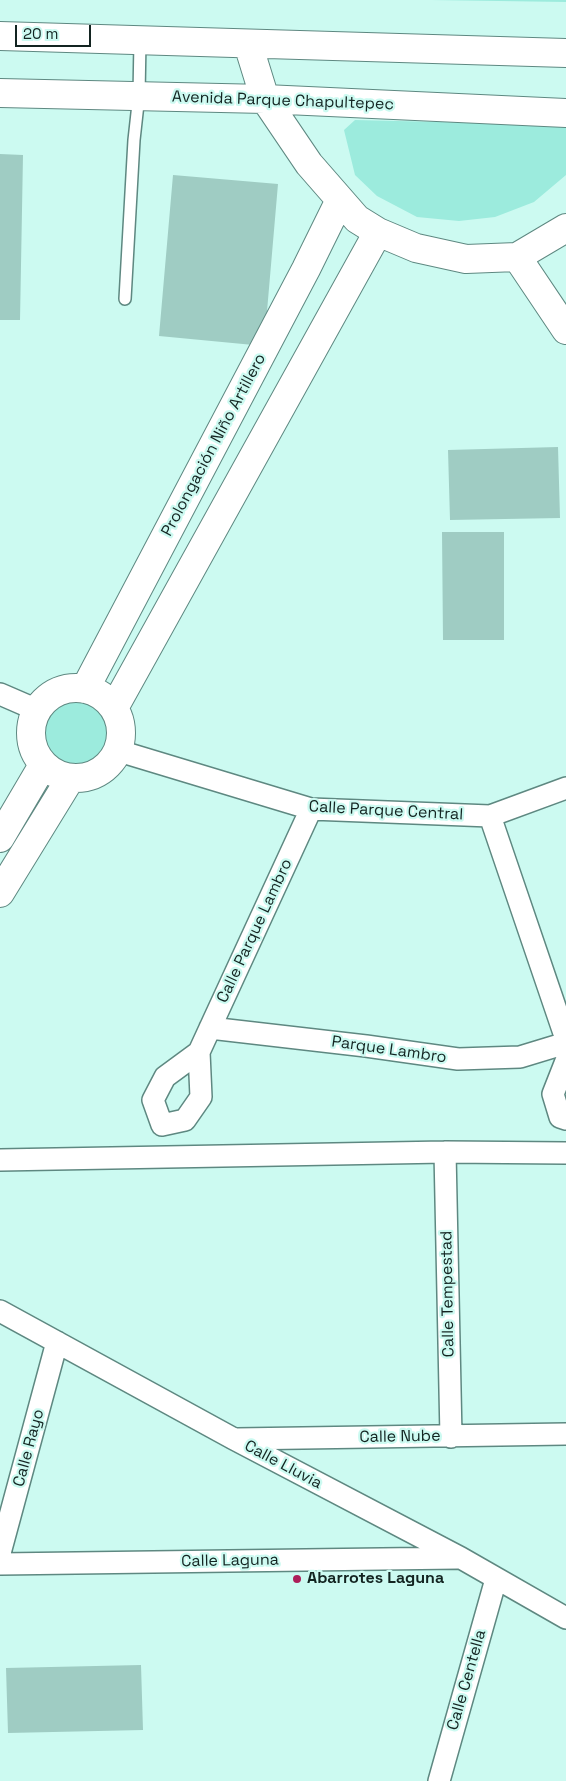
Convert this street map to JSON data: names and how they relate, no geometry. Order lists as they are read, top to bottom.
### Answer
{
  "streets": {
    "main road": ["Avenida Parque Chapultepec", "Prolongación Niño Artillero"],
    "street": [
      "Calle Parque Central",
      "Calle Parque Lambro",
      "Parque Lambro",
      "Calle Tempestad",
      "Calle Nube",
      "Calle Rayo",
      "Calle Lluvia",
      "Calle Laguna",
      "Calle Centella"
    ]
  },
  "crossings": [
    ["Prolongación Niño Artillero", "Calle Parque Central"],
    ["Calle Parque Central", "Calle Parque Lambro"],
    ["Calle Parque Lambro", "Parque Lambro"],
    ["Calle Tempestad", "Calle Nube"],
    ["Calle Nube", "Calle Lluvia"],
    ["Calle Rayo", "Calle Lluvia"],
    ["Calle Lluvia", "Calle Laguna"],
    ["Calle Lluvia", "Calle Centella"]
  ],
  "places": ["Abarrotes Laguna"],
  "scale_bar": "20 m"
}
